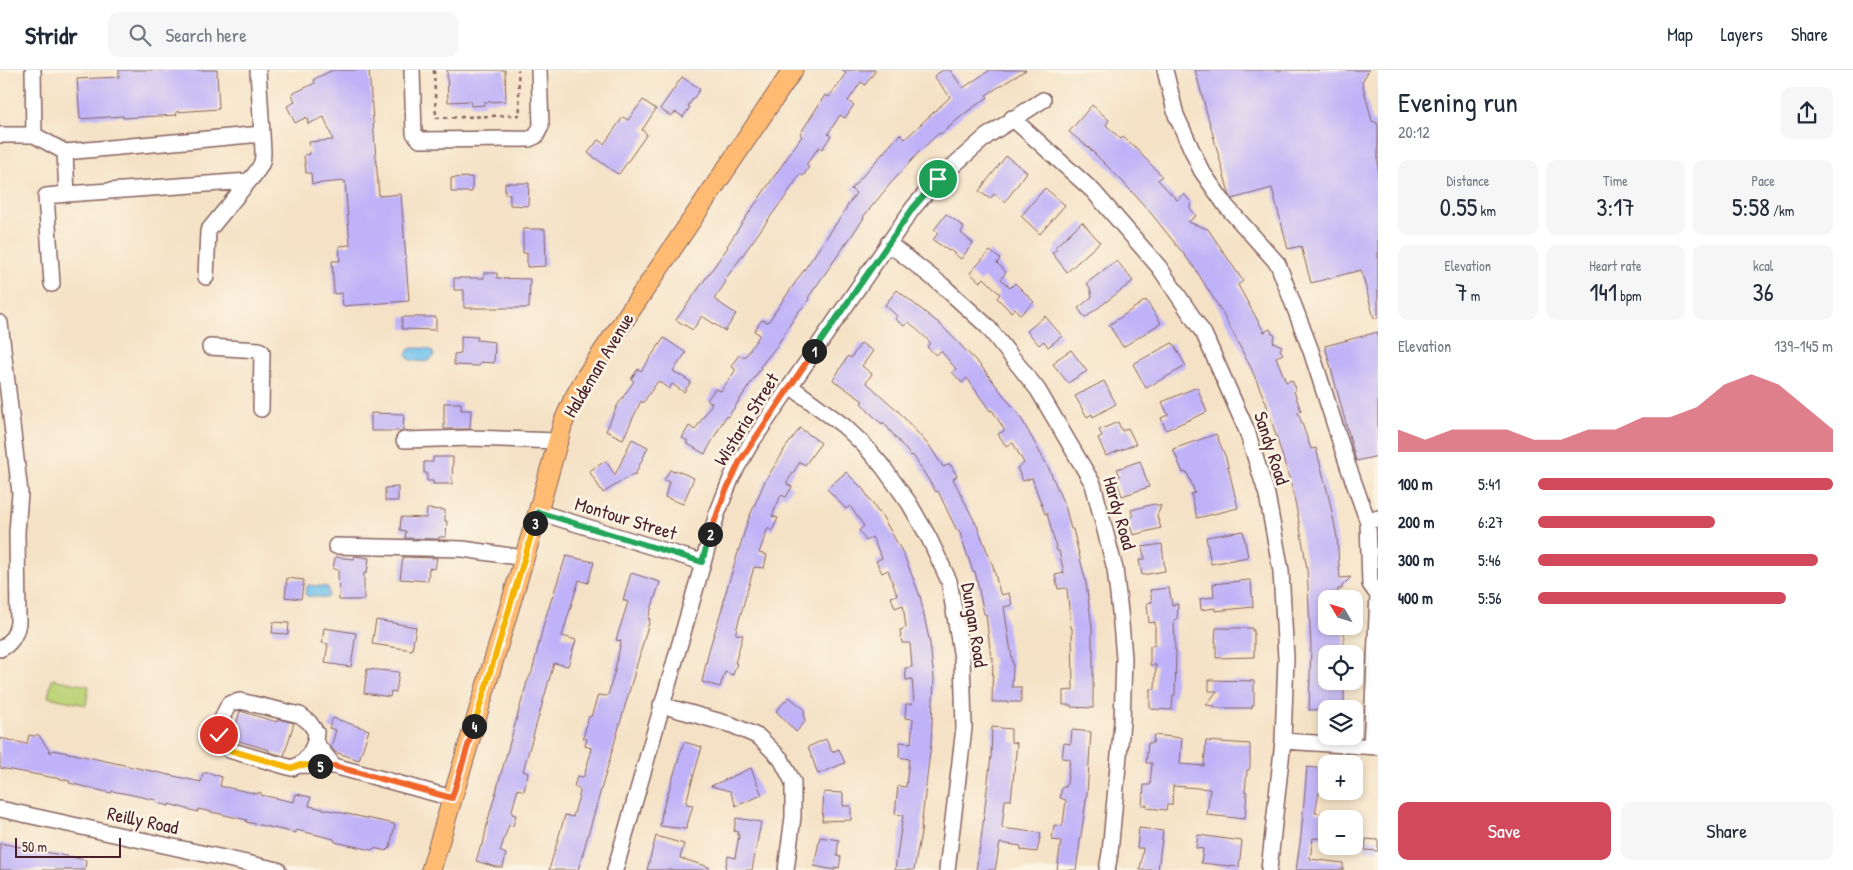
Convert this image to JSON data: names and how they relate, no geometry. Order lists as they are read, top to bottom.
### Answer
{
  "streets": {
    "main road": ["Haldeman Avenue"],
    "street": [
      "Wistaria Street",
      "Sandy Road",
      "Hardy Road",
      "Montour Street",
      "Dungan Road",
      "Reilly Road"
    ]
  },
  "crossings": [
    ["Haldeman Avenue", "Montour Street"],
    ["Wistaria Street", "Sandy Road"],
    ["Wistaria Street", "Hardy Road"],
    ["Wistaria Street", "Montour Street"],
    ["Wistaria Street", "Dungan Road"]
  ],
  "scale_bar": "50 m",
  "north": "top left",
  "page": {
    "header": "Stridr",
    "search": "Search here",
    "nav": ["Map", "Layers", "Share"],
    "heading": ["Evening run", "20:12"],
    "stats": [
      ["Distance", "0.55 km"],
      ["Time", "3:17"],
      ["Pace", "5:58 /km"],
      ["Elevation", "7 m"],
      ["Heart rate", "141 bpm"],
      ["kcal", "36"]
    ],
    "chart": ["Elevation", "139–145 m"],
    "pins": [
      "1",
      "3",
      "2",
      "4",
      "5"
    ],
    "list": [
      {
        "name": "100 m",
        "note": "5:41"
      },
      {
        "name": "200 m",
        "note": "6:27"
      },
      {
        "name": "300 m",
        "note": "5:46"
      },
      {
        "name": "400 m",
        "note": "5:56"
      }
    ],
    "map_buttons": ["+", "−"],
    "buttons": ["Save", "Share"],
    "scale": "50 m"
  }
}
